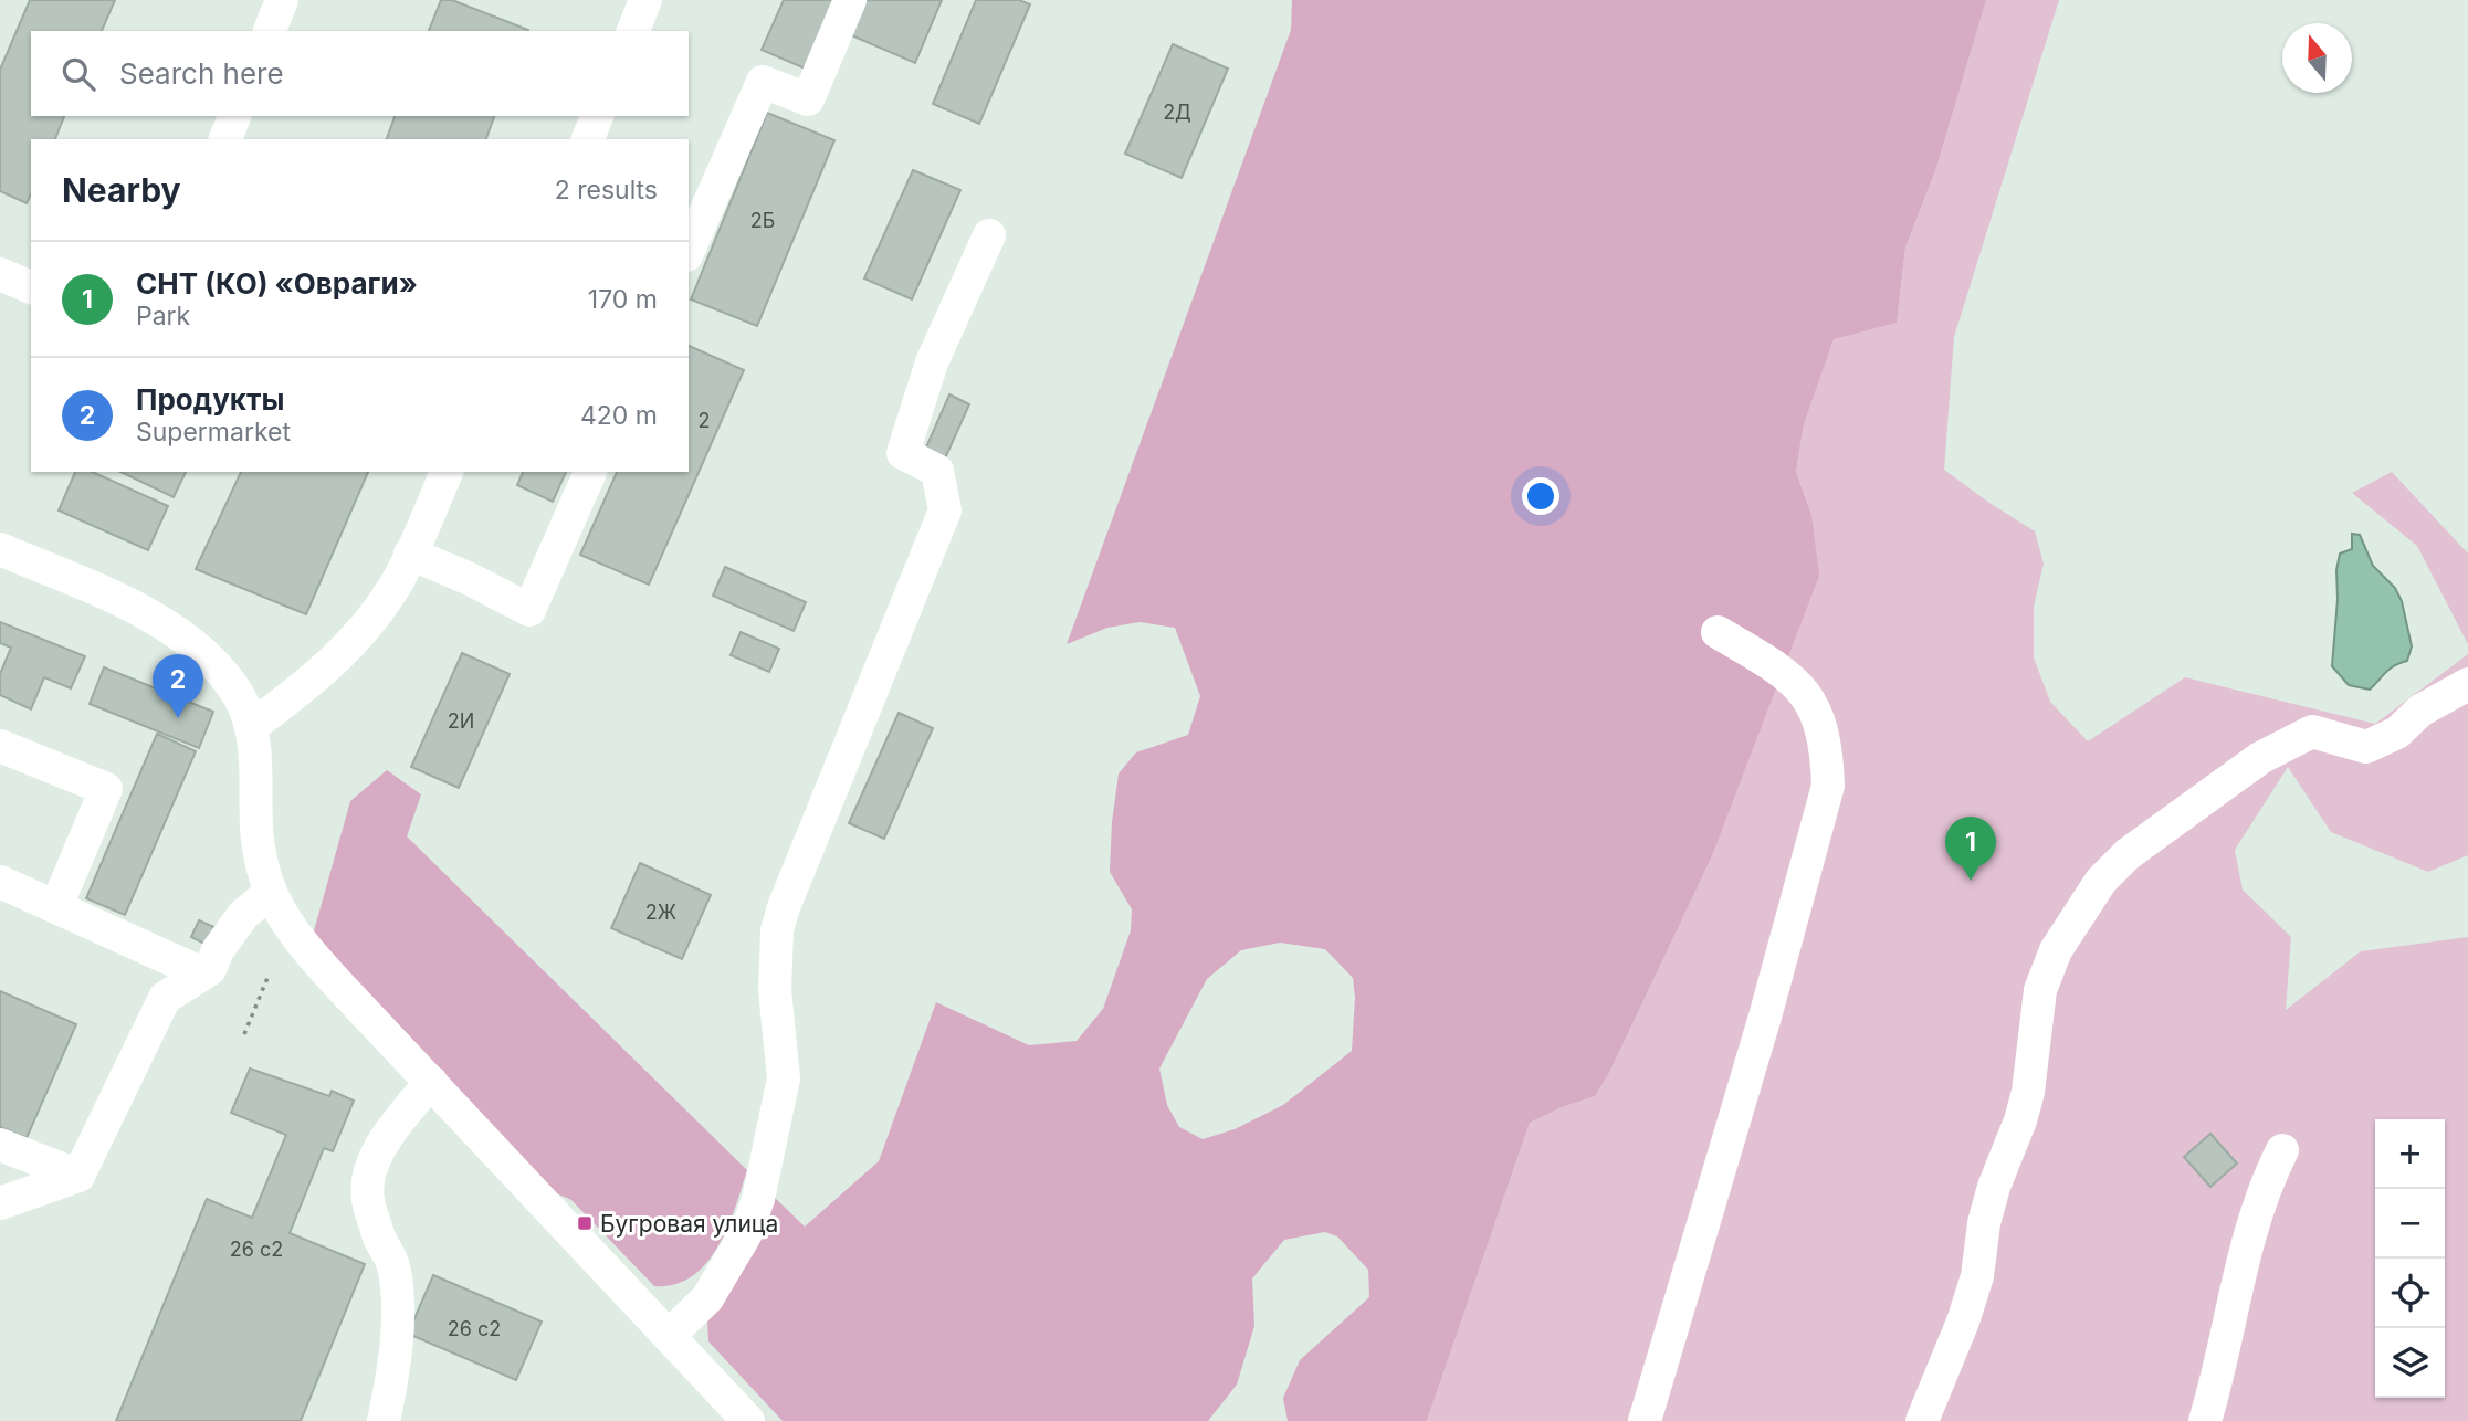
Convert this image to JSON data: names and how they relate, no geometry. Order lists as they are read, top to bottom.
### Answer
{
  "places": {
    "transit": ["Бугровая улица"]
  },
  "house_numbers": [
    "2Д",
    "2Б",
    "2",
    "2И",
    "2Ж",
    "26 с2",
    "26 с2"
  ],
  "north": "top",
  "page": {
    "search": "Search here",
    "heading": ["Nearby", "2 results"],
    "list": [
      {
        "mark": "1",
        "name": "СНТ (КО) «Овраги»",
        "note": "Park",
        "value": "170 m"
      },
      {
        "mark": "2",
        "name": "Продукты",
        "note": "Supermarket",
        "value": "420 m"
      }
    ],
    "pins": ["2", "1"],
    "map_buttons": ["+", "−"]
  }
}
